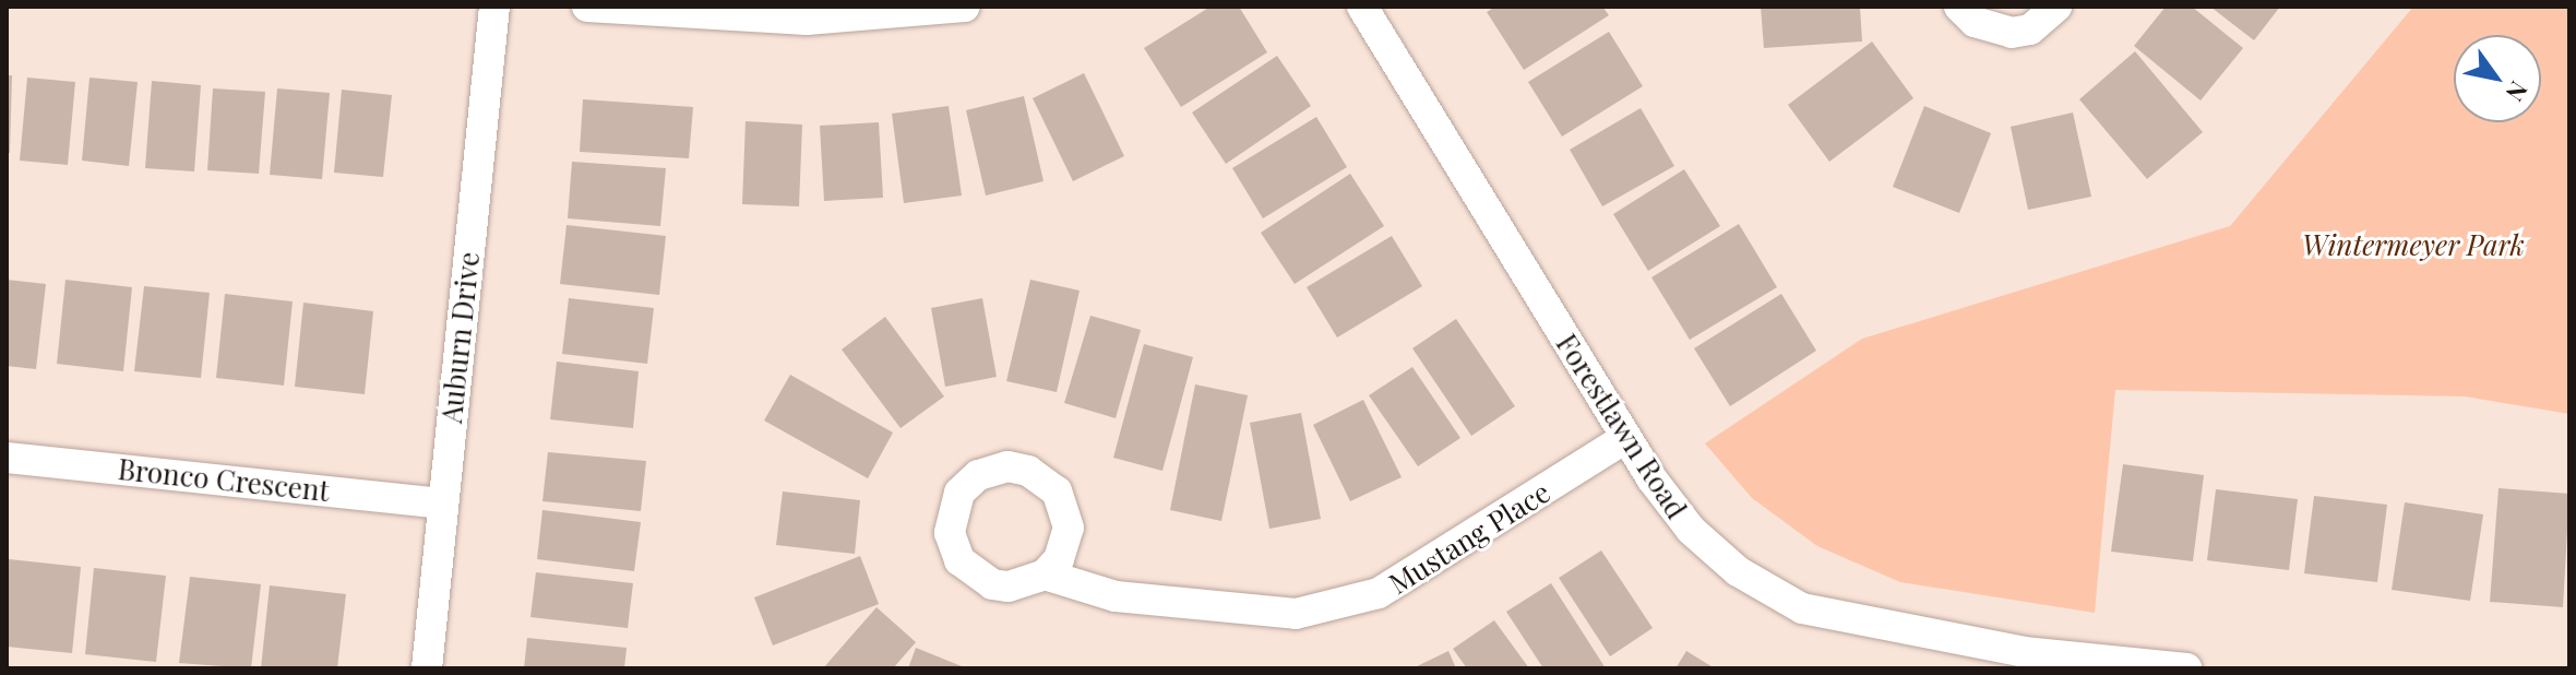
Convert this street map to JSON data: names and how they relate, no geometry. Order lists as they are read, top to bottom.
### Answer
{
  "streets": {
    "street": [
      "Auburn Drive",
      "Forestlawn Road",
      "Bronco Crescent",
      "Mustang Place"
    ]
  },
  "crossings": [
    ["Auburn Drive", "Bronco Crescent"],
    ["Forestlawn Road", "Mustang Place"]
  ],
  "parks": ["Wintermeyer Park"],
  "north": "bottom right"
}
